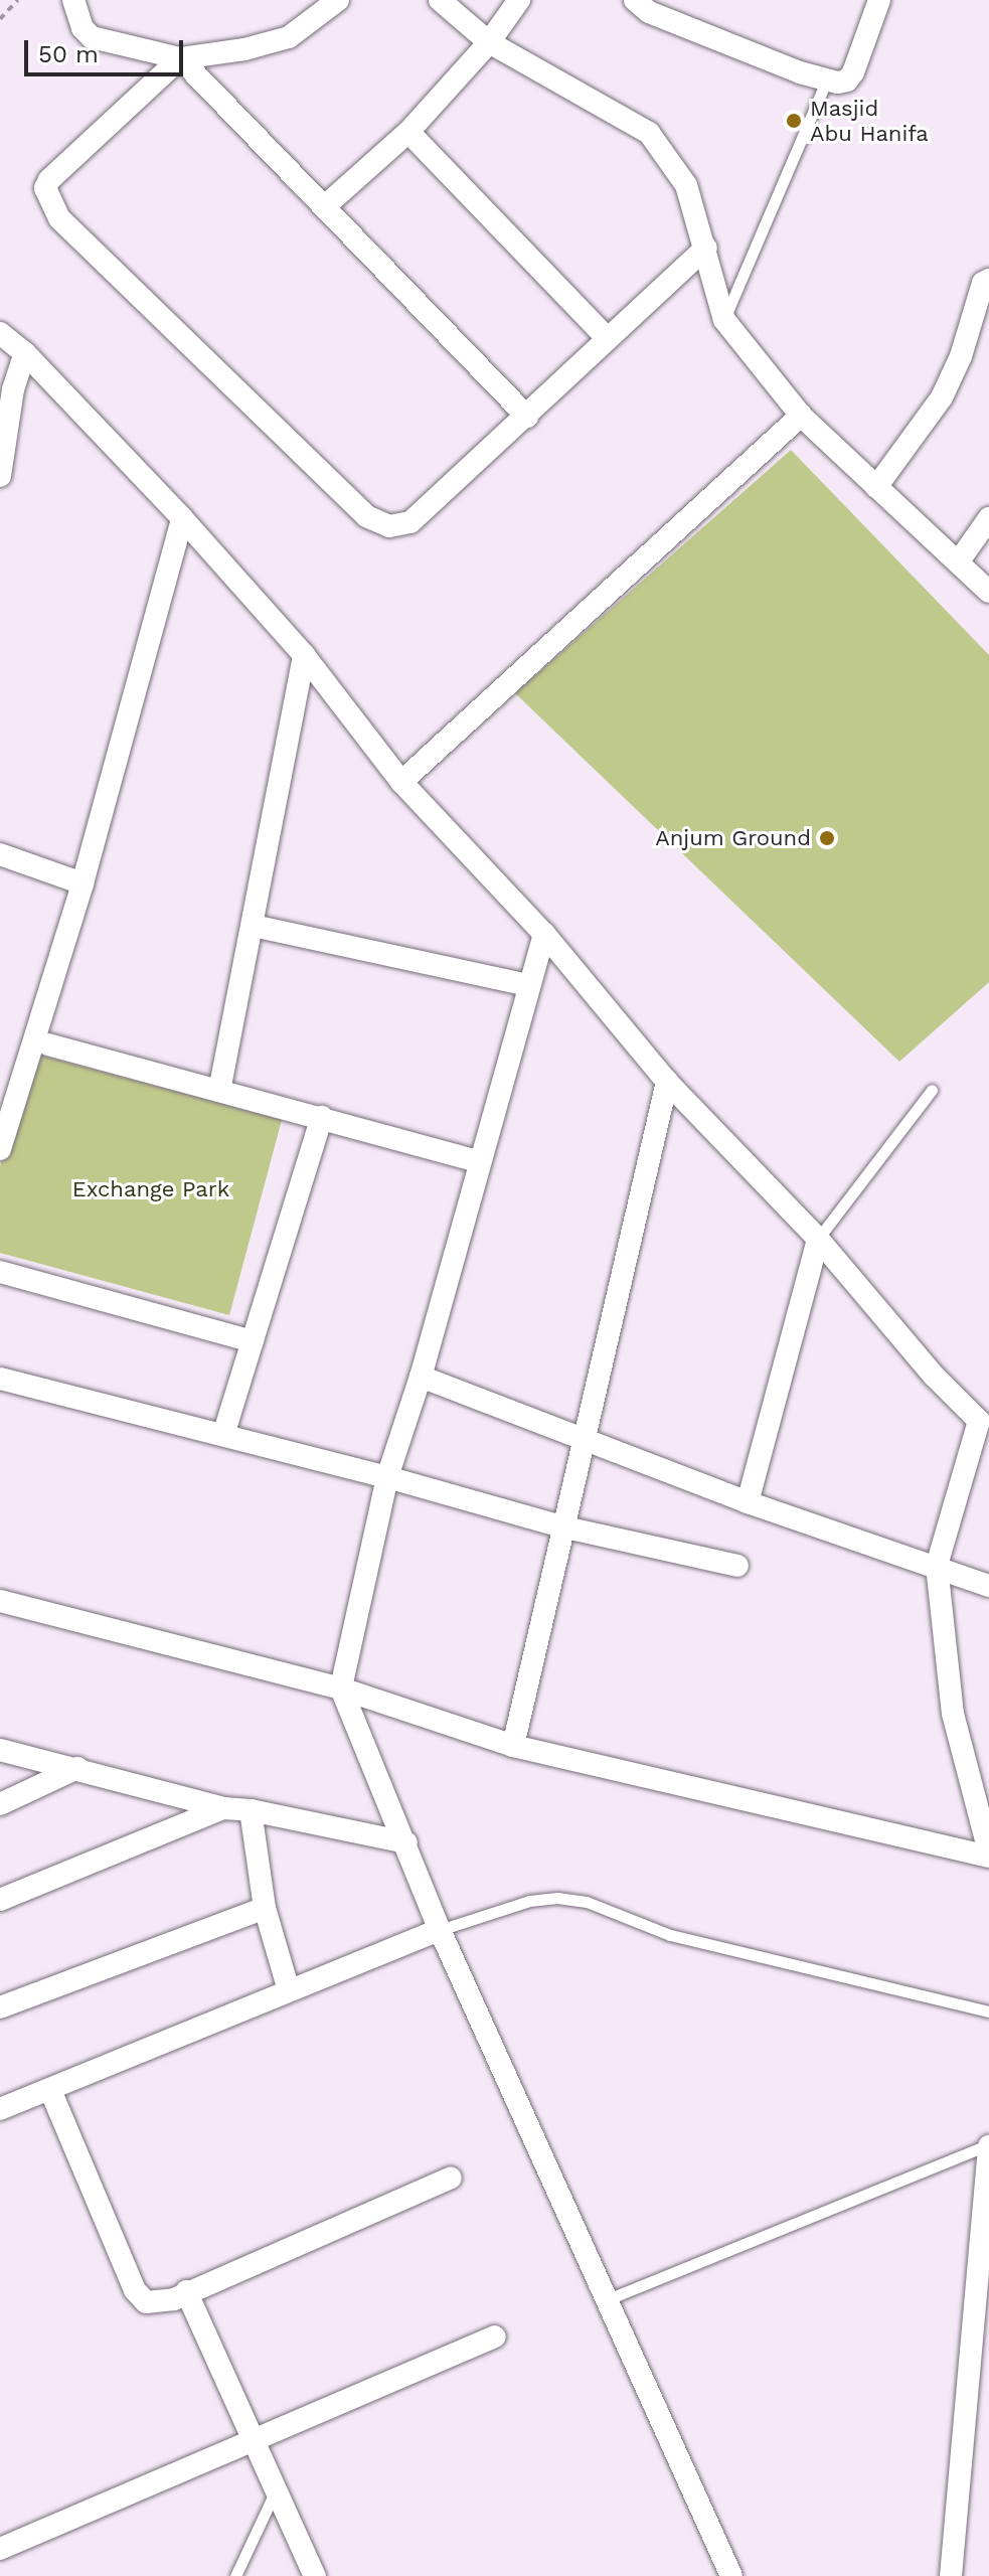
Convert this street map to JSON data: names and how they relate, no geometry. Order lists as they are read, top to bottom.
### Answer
{
  "parks": ["Exchange Park"],
  "places": ["Masjid Abu Hanifa", "Anjum Ground"],
  "scale_bar": "50 m"
}
